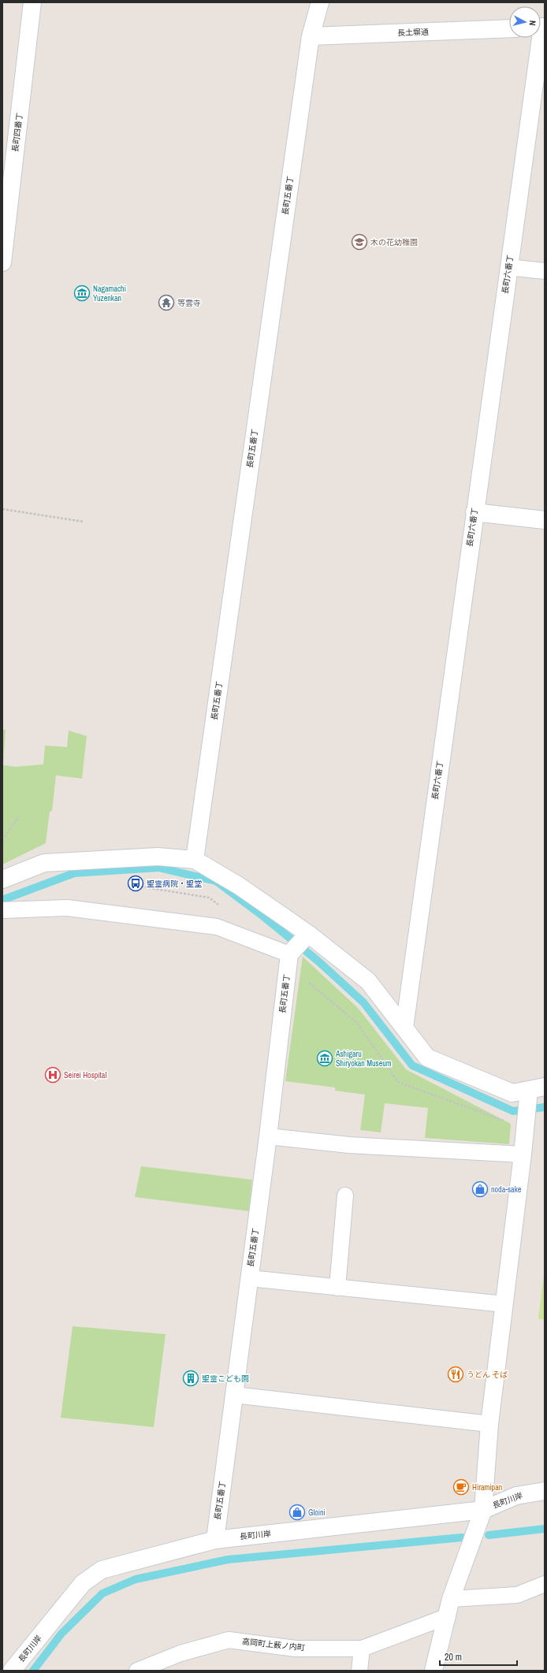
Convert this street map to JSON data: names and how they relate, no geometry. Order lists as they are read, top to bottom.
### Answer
{
  "streets": {
    "street": [
      "長土塀通",
      "長町四番丁",
      "長町五番丁",
      "長町六番丁",
      "長町川岸"
    ],
    "lane": ["高岡町上薮ノ内町"]
  },
  "crossings": [
    ["長土塀通", "長町五番丁"],
    ["長町五番丁", "長町川岸"]
  ],
  "places": {
    "school or university": ["木の花幼稚園"],
    "museum": ["Nagamachi Yuzenkan", "Ashigaru Shiryokan Museum"],
    "temple": ["等雲寺"],
    "bus stop": ["聖霊病院・聖堂"],
    "hospital": ["Seirei Hospital"],
    "shop": ["noda-sake", "Gloini"],
    "restaurant": ["うどん そば"],
    "building": ["聖霊こども園"],
    "cafe": ["Hiramipan"]
  },
  "scale_bar": "20 m",
  "north": "right"
}
